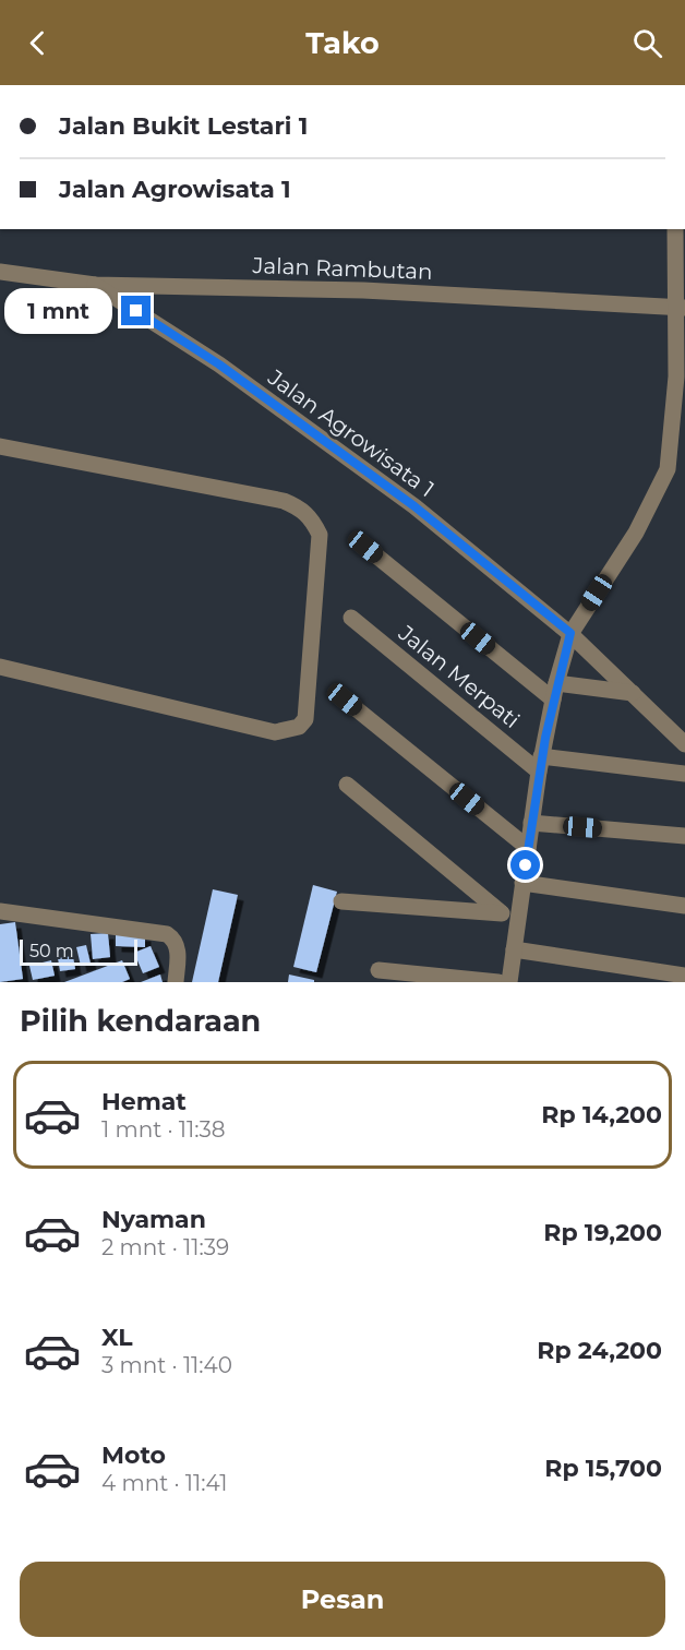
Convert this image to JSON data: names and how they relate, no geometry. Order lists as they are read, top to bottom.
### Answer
{
  "streets": {
    "street": ["Jalan Rambutan", "Jalan Agrowisata 1", "Jalan Merpati"]
  },
  "crossings": [
    ["Jalan Rambutan", "Jalan Agrowisata 1"]
  ],
  "scale_bar": "50 m",
  "page": {
    "header": "Tako",
    "banner": ["Jalan Bukit Lestari 1", "Jalan Agrowisata 1"],
    "bubble": "1 mnt",
    "scale": "50 m",
    "heading": "Pilih kendaraan",
    "list": [
      {
        "name": "Hemat",
        "note": "1 mnt · 11:38",
        "value": "Rp 14,200"
      },
      {
        "name": "Nyaman",
        "note": "2 mnt · 11:39",
        "value": "Rp 19,200"
      },
      {
        "name": "XL",
        "note": "3 mnt · 11:40",
        "value": "Rp 24,200"
      },
      {
        "name": "Moto",
        "note": "4 mnt · 11:41",
        "value": "Rp 15,700"
      }
    ],
    "buttons": "Pesan"
  }
}
